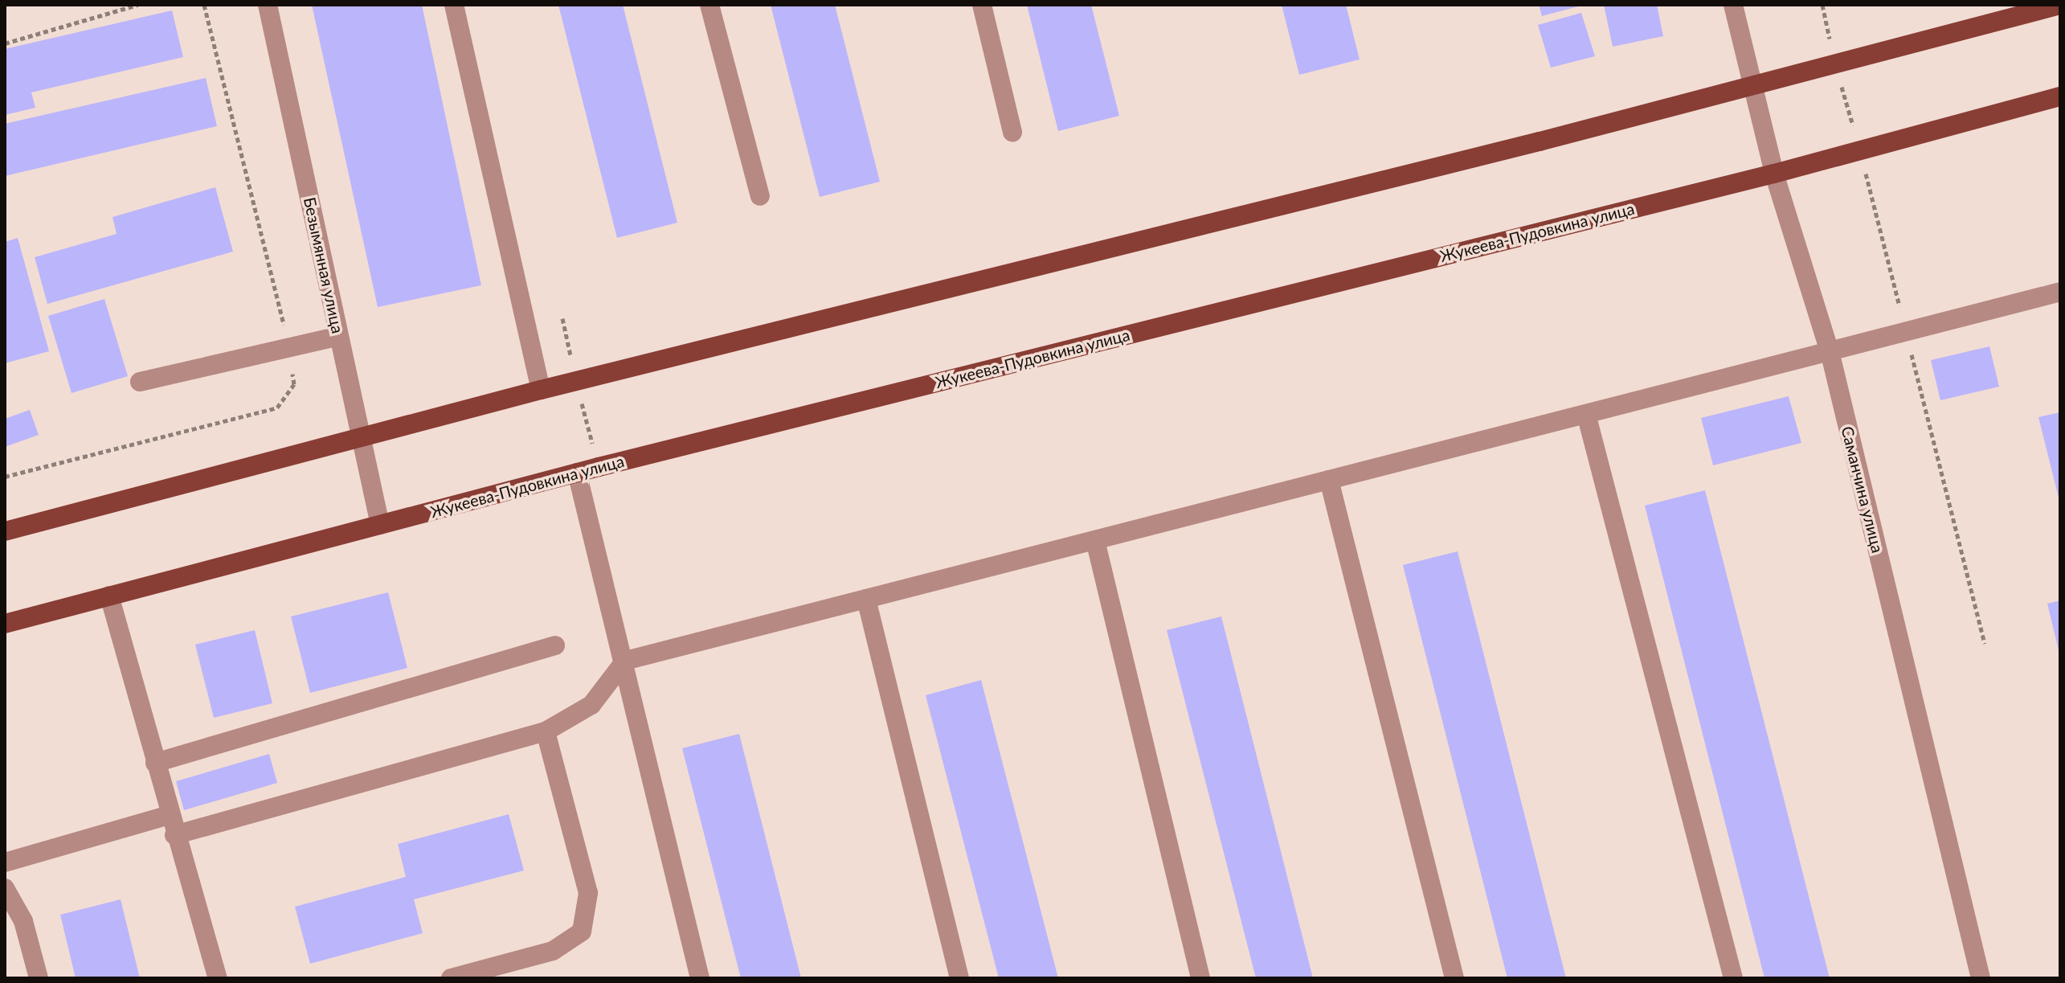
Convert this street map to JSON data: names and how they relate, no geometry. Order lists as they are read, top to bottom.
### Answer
{
  "streets": {
    "main road": ["Жукеева-Пудовкина улица"],
    "street": ["Безымянная улица", "Саманчина улица"]
  },
  "crossings": [
    ["Жукеева-Пудовкина улица", "Безымянная улица"],
    ["Жукеева-Пудовкина улица", "Саманчина улица"]
  ]
}
